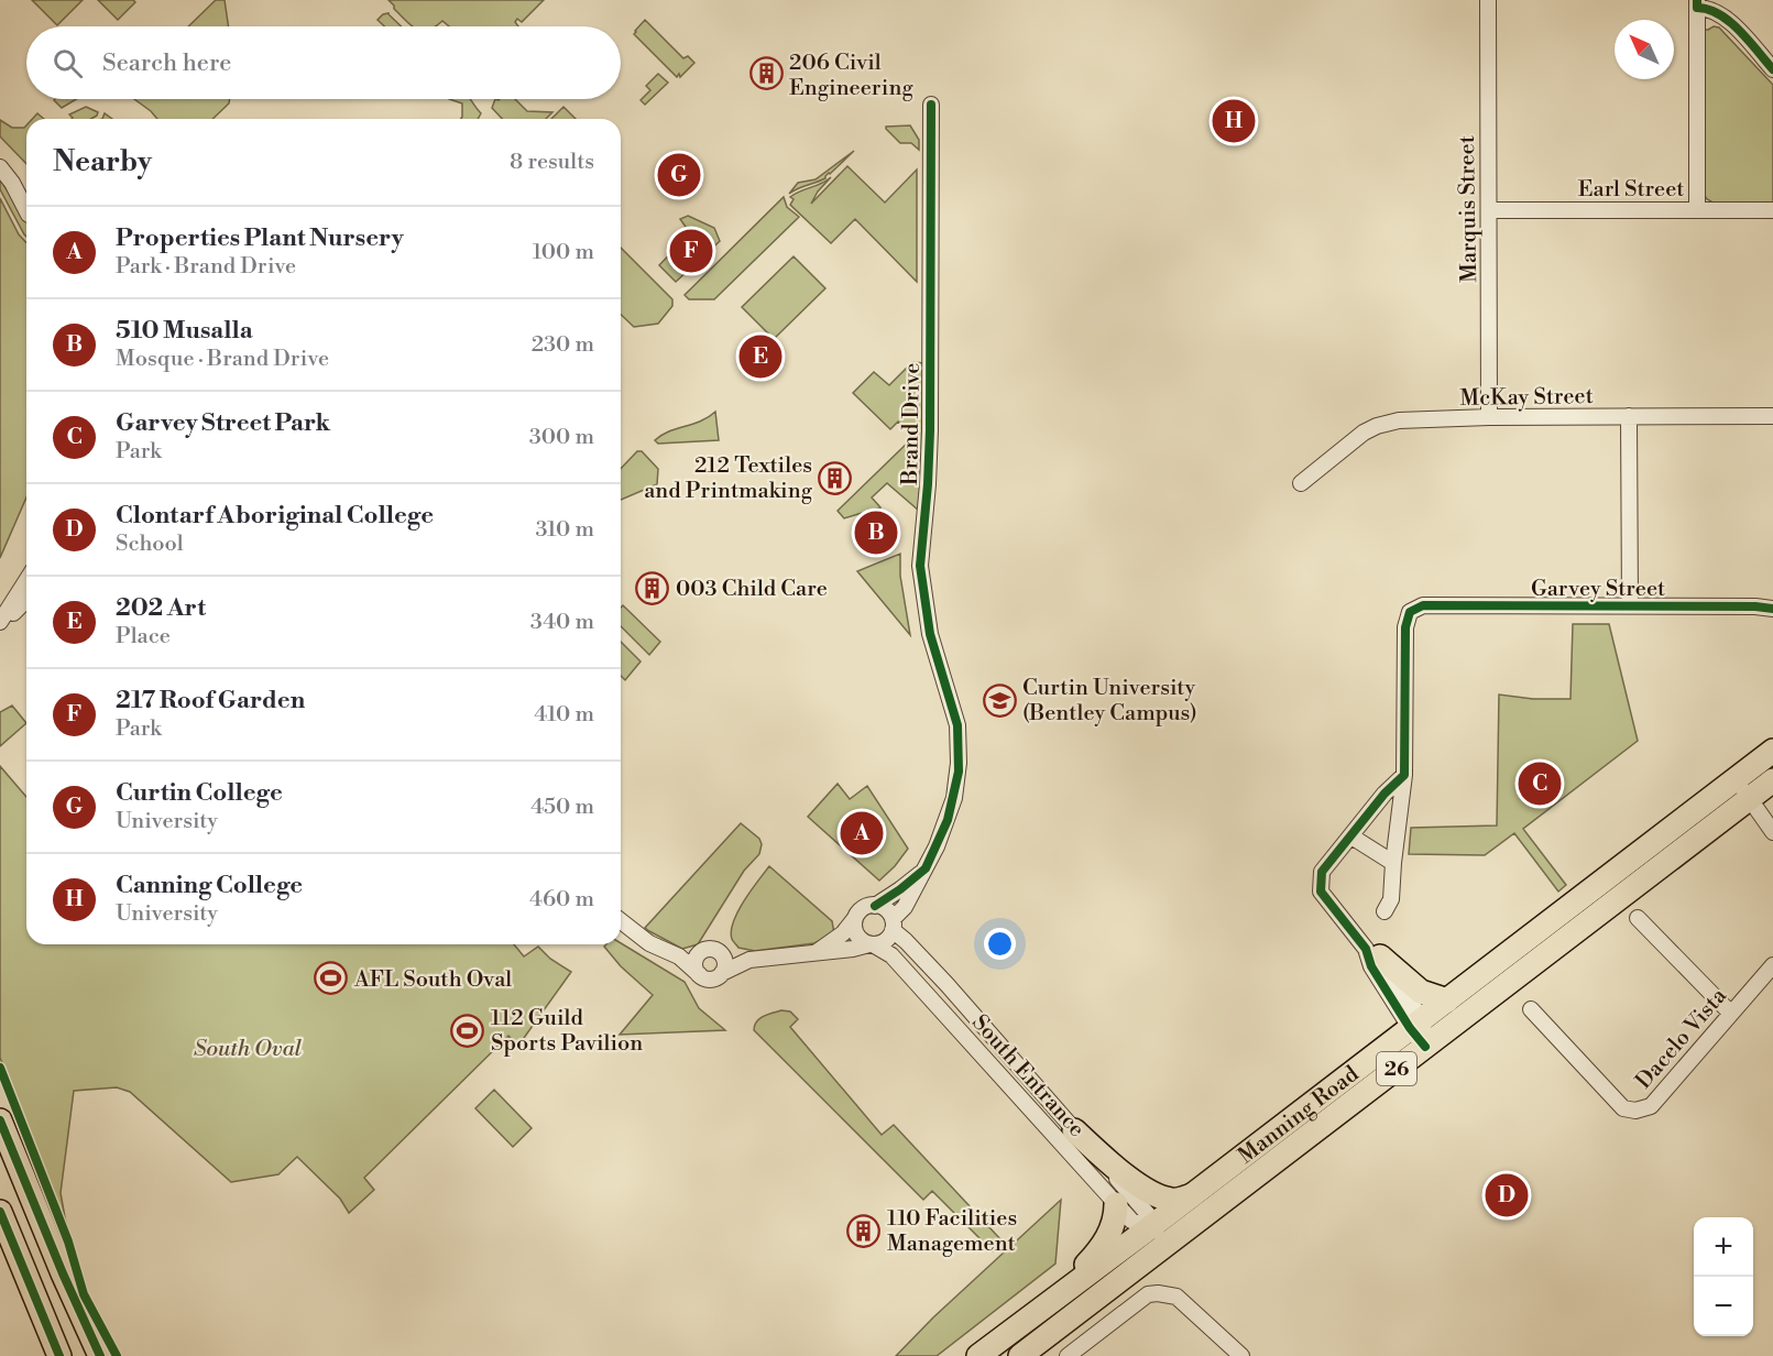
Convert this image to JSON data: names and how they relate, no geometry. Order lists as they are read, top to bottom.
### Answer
{
  "streets": {
    "main road": ["26", "Manning Road"],
    "street": [
      "Earl Street",
      "Marquis Street",
      "McKay Street",
      "Brand Drive",
      "Garvey Street",
      "Dacelo Vista",
      "South Entrance"
    ]
  },
  "crossings": [
    ["Earl Street", "Marquis Street"],
    ["Marquis Street", "McKay Street"],
    ["Brand Drive", "South Entrance"],
    ["South Entrance", "Manning Road"]
  ],
  "parks": ["South Oval"],
  "places": {
    "building": [
      "206 Civil Engineering",
      "212 Textiles and Printmaking",
      "003 Child Care",
      "110 Facilities Management"
    ],
    "school or university": ["Curtin University (Bentley Campus)"],
    "sports": ["AFL South Oval", "112 Guild Sports Pavilion"]
  },
  "north": "top left",
  "page": {
    "search": "Search here",
    "pins": [
      "H",
      "G",
      "F",
      "E",
      "B",
      "C",
      "A",
      "D"
    ],
    "heading": ["Nearby", "8 results"],
    "list": [
      {
        "mark": "A",
        "name": "Properties Plant Nursery",
        "note": "Park · Brand Drive",
        "value": "100 m"
      },
      {
        "mark": "B",
        "name": "510 Musalla",
        "note": "Mosque · Brand Drive",
        "value": "230 m"
      },
      {
        "mark": "C",
        "name": "Garvey Street Park",
        "note": "Park",
        "value": "300 m"
      },
      {
        "mark": "D",
        "name": "Clontarf Aboriginal College",
        "note": "School",
        "value": "310 m"
      },
      {
        "mark": "E",
        "name": "202 Art",
        "note": "Place",
        "value": "340 m"
      },
      {
        "mark": "F",
        "name": "217 Roof Garden",
        "note": "Park",
        "value": "410 m"
      },
      {
        "mark": "G",
        "name": "Curtin College",
        "note": "University",
        "value": "450 m"
      },
      {
        "mark": "H",
        "name": "Canning College",
        "note": "University",
        "value": "460 m"
      }
    ],
    "map_buttons": ["+", "−"]
  }
}
